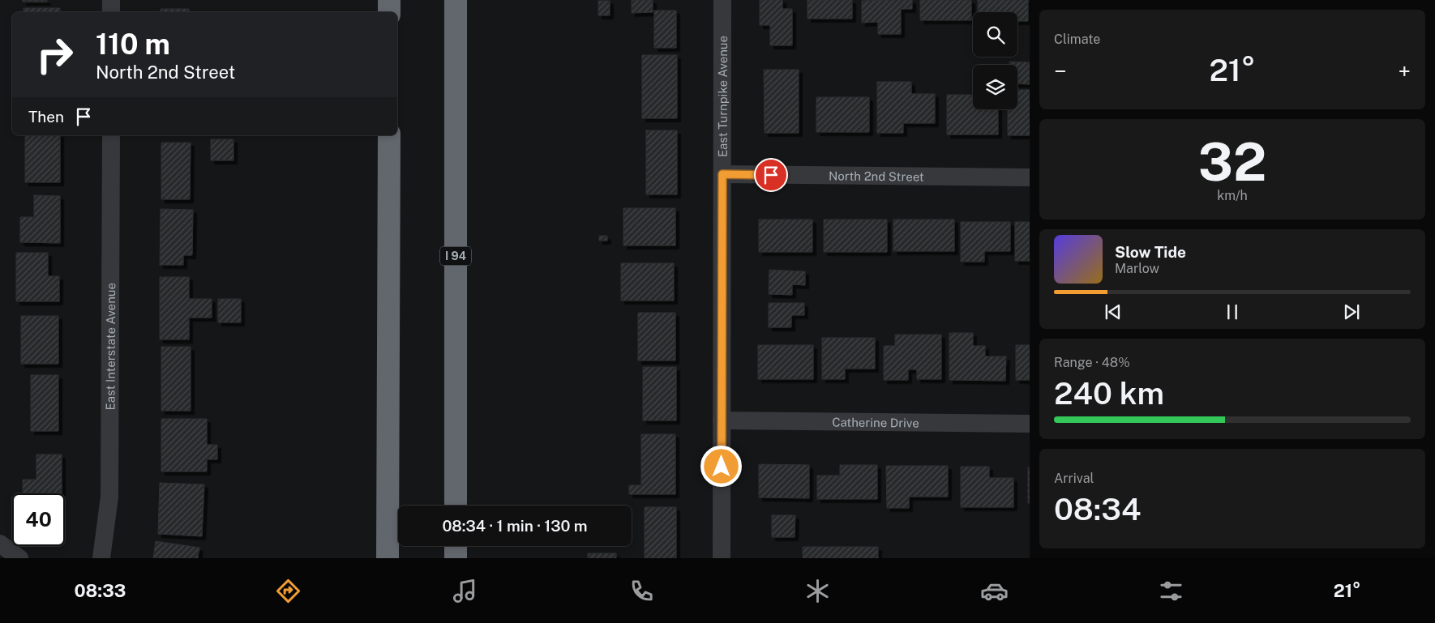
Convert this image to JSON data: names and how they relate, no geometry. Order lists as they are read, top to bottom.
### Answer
{
  "streets": {
    "highway": ["I 94"],
    "street": [
      "East Turnpike Avenue",
      "North 2nd Street",
      "East Interstate Avenue",
      "Catherine Drive"
    ]
  },
  "crossings": [
    ["East Turnpike Avenue", "North 2nd Street"],
    ["East Turnpike Avenue", "Catherine Drive"]
  ],
  "page": {
    "tile": [
      "Climate",
      ["32", "km/h"],
      ["Range · 48%", "240 km"],
      ["Arrival", "08:34"]
    ],
    "turn": ["110 m", "North 2nd Street"],
    "heat": ["−", "21°", "+"],
    "then": "Then",
    "song": ["Slow Tide", "Marlow"],
    "limit": "40",
    "trip": "08:34 · 1 min · 130 m",
    "tabs": ["08:33", "21°"]
  }
}
